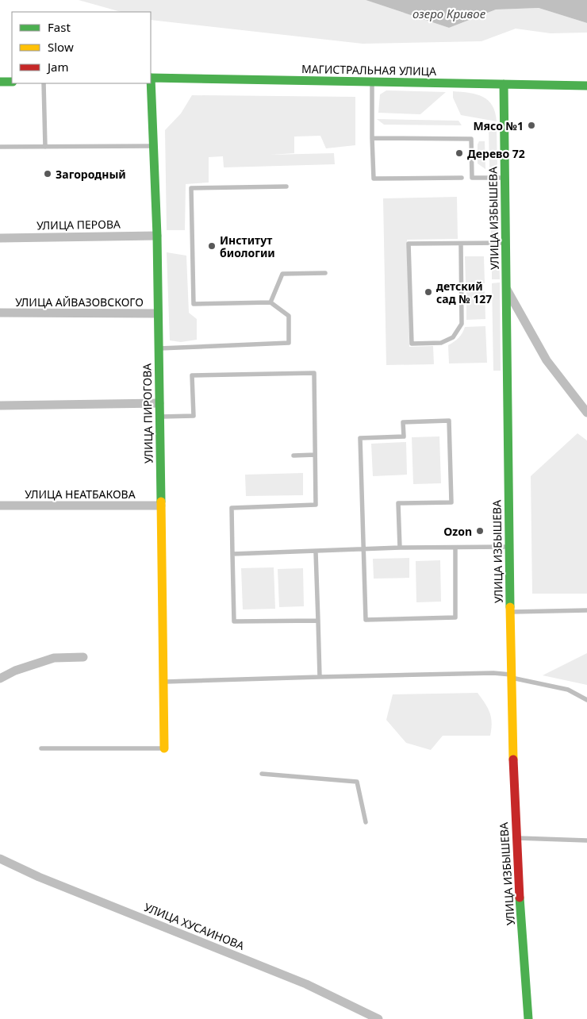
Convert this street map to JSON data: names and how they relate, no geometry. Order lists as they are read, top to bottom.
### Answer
{
  "streets": {
    "street": [
      "МАГИСТРАЛЬНАЯ УЛИЦА",
      "УЛИЦА ИЗБЫШЕВА",
      "УЛИЦА ПЕРОВА",
      "УЛИЦА АЙВАЗОВСКОГО",
      "УЛИЦА ПИРОГОВА",
      "УЛИЦА НЕАТБАКОВА",
      "УЛИЦА ХУСАИНОВА"
    ]
  },
  "crossings": [
    ["МАГИСТРАЛЬНАЯ УЛИЦА", "УЛИЦА ИЗБЫШЕВА"],
    ["МАГИСТРАЛЬНАЯ УЛИЦА", "УЛИЦА ПИРОГОВА"],
    ["УЛИЦА ПЕРОВА", "УЛИЦА ПИРОГОВА"],
    ["УЛИЦА АЙВАЗОВСКОГО", "УЛИЦА ПИРОГОВА"],
    ["УЛИЦА ПИРОГОВА", "УЛИЦА НЕАТБАКОВА"]
  ],
  "water": ["озеро Кривое"],
  "places": [
    "Мясо №1",
    "Дерево 72",
    "Загородный",
    "Институт биологии",
    "детский сад № 127",
    "Ozon"
  ],
  "legend": ["Fast", "Slow", "Jam"]
}
